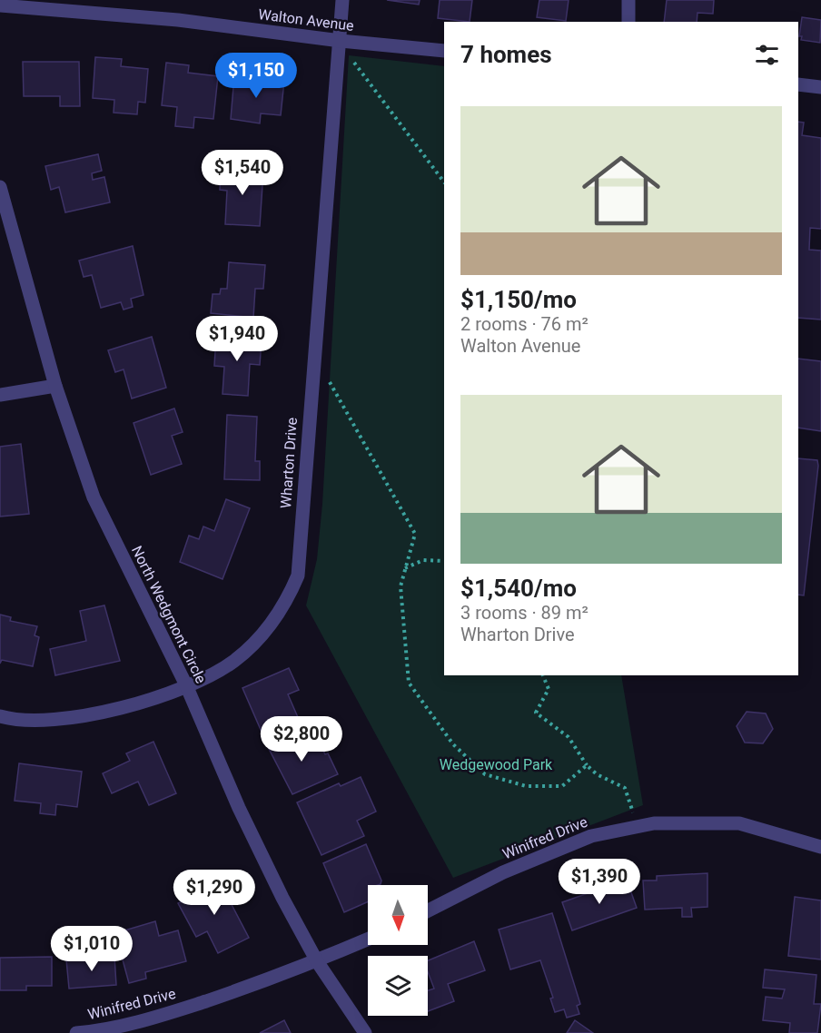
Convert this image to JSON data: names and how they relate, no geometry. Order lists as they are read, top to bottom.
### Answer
{
  "streets": {
    "street": [
      "Walton Avenue",
      "Wharton Drive",
      "North Wedgmont Circle",
      "Winifred Drive"
    ]
  },
  "crossings": [
    ["Walton Avenue", "Wharton Drive"],
    ["Wharton Drive", "North Wedgmont Circle"],
    ["North Wedgmont Circle", "Winifred Drive"]
  ],
  "parks": ["Wedgewood Park"],
  "north": "bottom",
  "page": {
    "heading": "7 homes",
    "price": [
      "$1,150",
      "$1,540",
      "$1,940",
      "$2,800",
      "$1,390",
      "$1,290",
      "$1,010"
    ],
    "list": [
      {
        "name": "$1,150/mo",
        "note": "2 rooms · 76 m² · Walton Avenue"
      },
      {
        "name": "$1,540/mo",
        "note": "3 rooms · 89 m² · Wharton Drive"
      }
    ]
  }
}
